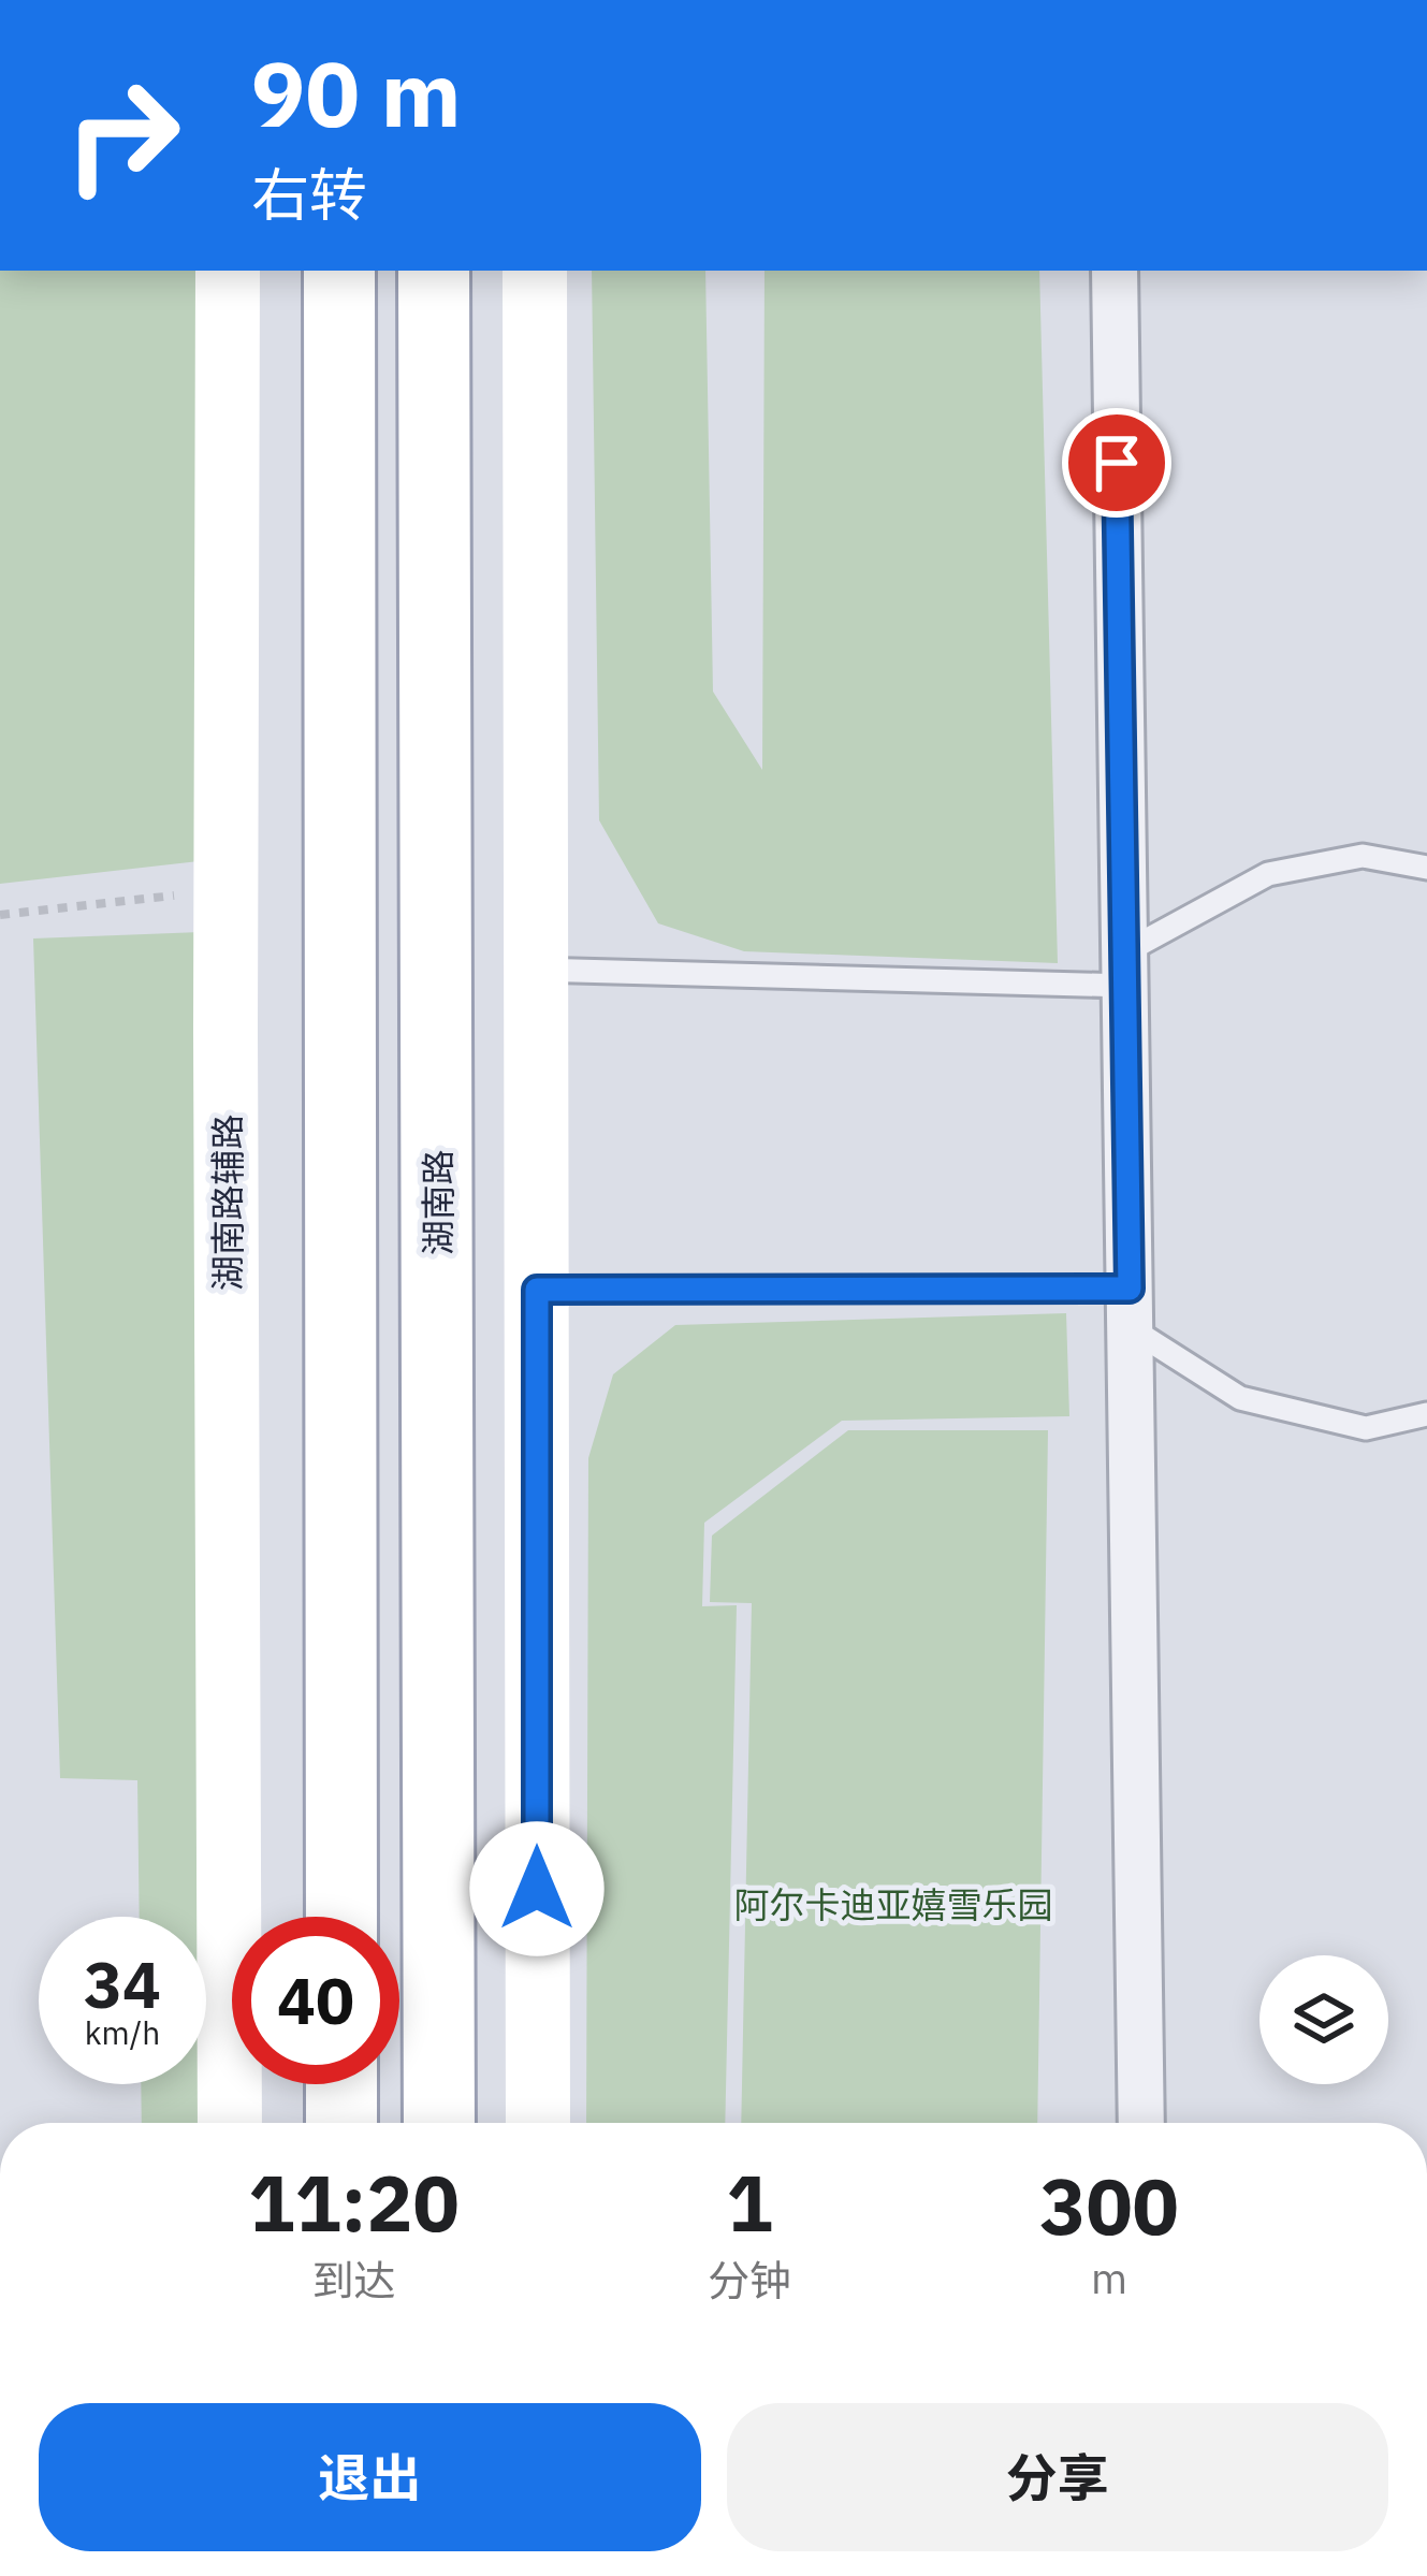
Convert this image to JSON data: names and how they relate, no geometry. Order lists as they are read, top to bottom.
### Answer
{
  "streets": {
    "main road": ["湖南路"],
    "street": ["湖南路辅路"]
  },
  "parks": ["阿尔卡迪亚嬉雪乐园"],
  "page": {
    "turn": ["90 m", "右转"],
    "speed": "34 km/h",
    "limit": "40",
    "eta": [
      "11:20",
      "到达",
      "1",
      "分钟",
      "300",
      "m"
    ],
    "buttons": ["退出", "分享"]
  }
}
